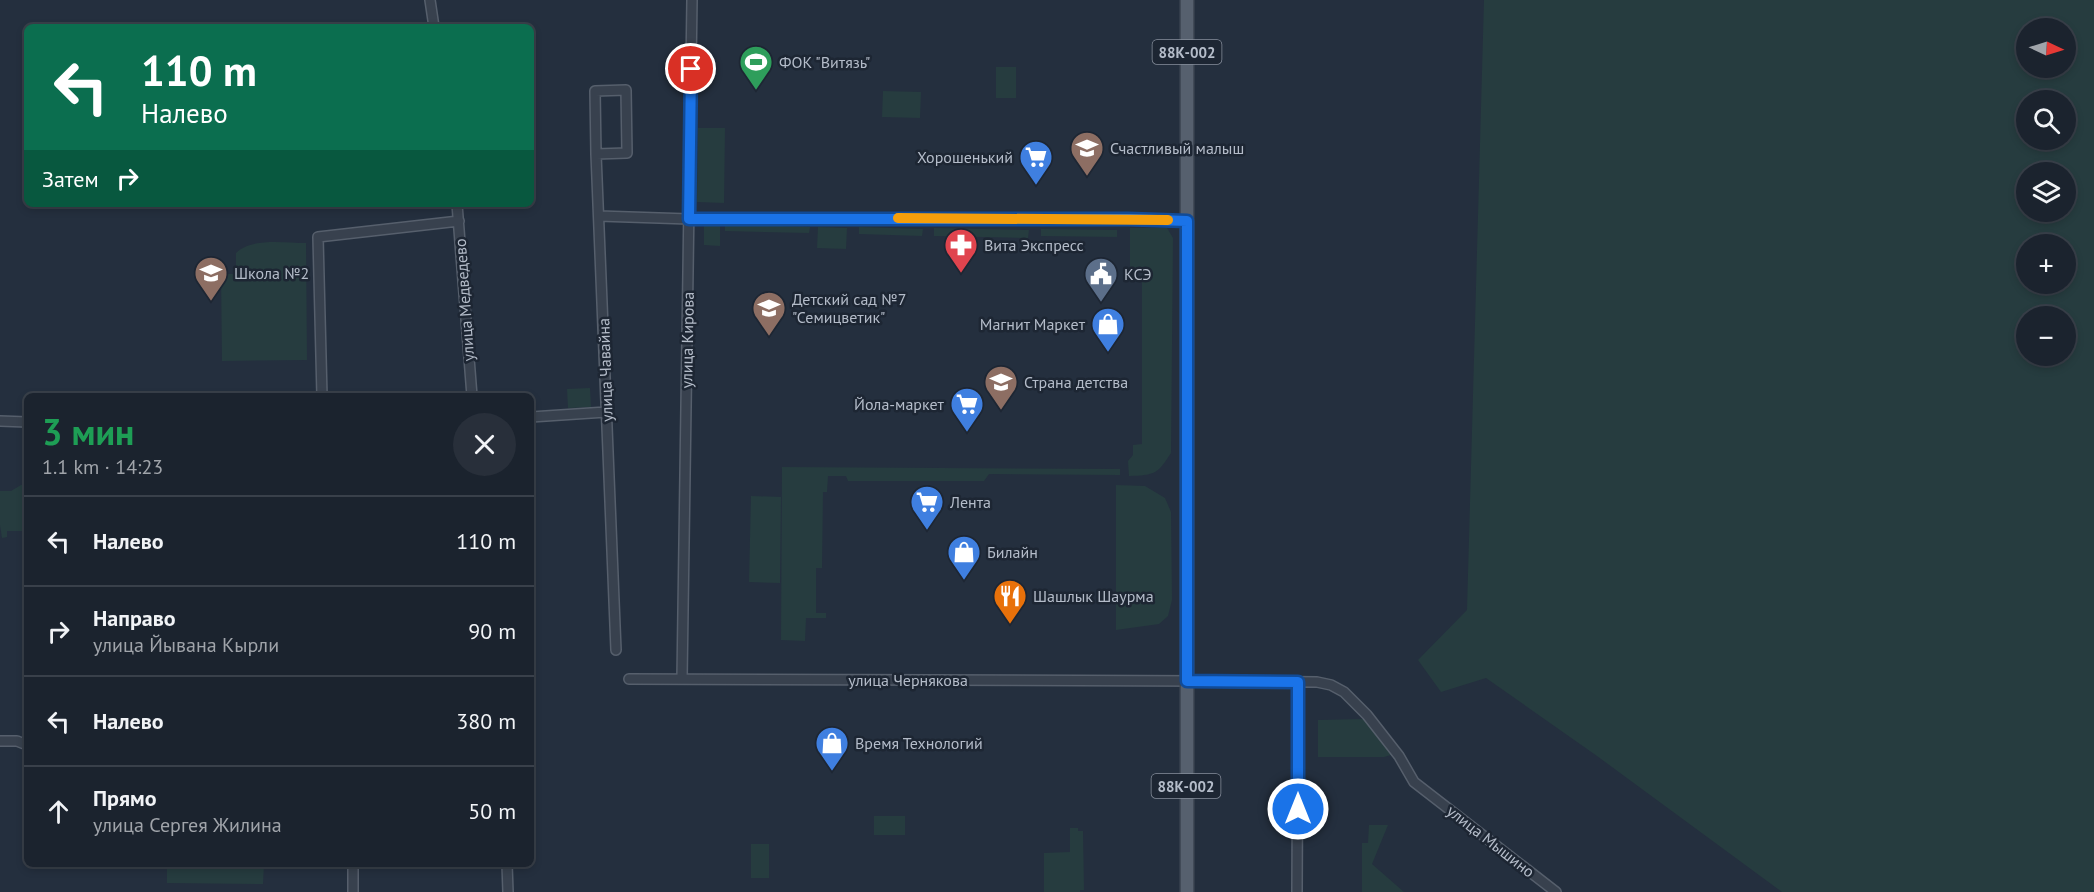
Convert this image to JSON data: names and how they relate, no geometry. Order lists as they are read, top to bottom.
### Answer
{
  "streets": {
    "main road": ["88К-002"],
    "street": [
      "улица Медведево",
      "улица Кирова",
      "улица Чавайна",
      "улица Чернякова",
      "улица Мышино"
    ]
  },
  "crossings": [
    ["88К-002", "улица Чернякова"],
    ["улица Кирова", "улица Чернякова"],
    ["улица Чернякова", "улица Мышино"]
  ],
  "places": {
    "sports": ["ФОК \"Витязь\""],
    "school or university": [
      "Счастливый малыш",
      "Школа №2",
      "Детский сад №7 \"Семицветик\"",
      "Страна детства"
    ],
    "supermarket": ["Хорошенький", "Йола-маркет", "Лента"],
    "pharmacy": ["Вита Экспресс"],
    "public building": ["КСЭ"],
    "shop": ["Магнит Маркет", "Билайн", "Время Технологий"],
    "restaurant": ["Шашлык Шаурма"]
  },
  "north": "right",
  "page": {
    "map_buttons": ["+", "−"],
    "turn": ["110 m", "Налево"],
    "then": "Затем",
    "heading": ["3 мин", "1.1 km · 14:23"],
    "list": [
      {
        "name": "Налево",
        "value": "110 m"
      },
      {
        "name": "Направо",
        "note": "улица Йывана Кырли",
        "value": "90 m"
      },
      {
        "name": "Налево",
        "value": "380 m"
      },
      {
        "name": "Прямо",
        "note": "улица Сергея Жилина",
        "value": "50 m"
      }
    ]
  }
}
